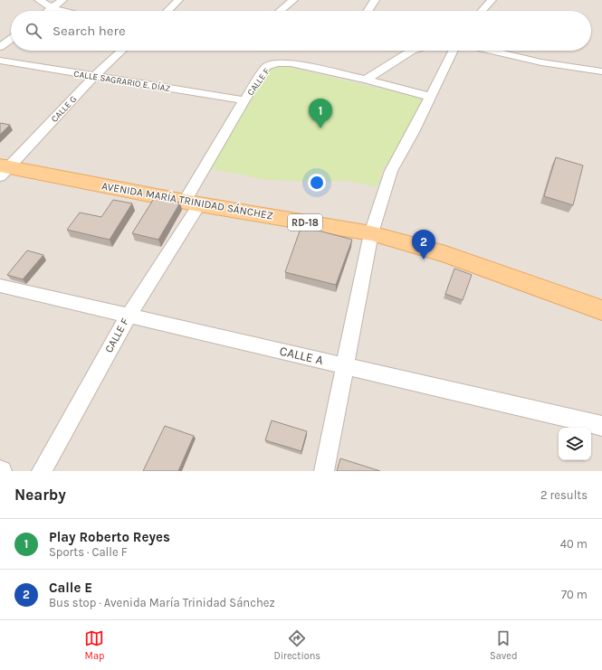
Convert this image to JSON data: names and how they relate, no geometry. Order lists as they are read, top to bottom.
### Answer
{
  "streets": {
    "main road": ["AVENIDA MARÍA TRINIDAD SÁNCHEZ", "RD-18"],
    "street": [
      "CALLE SAGRARIO E. DÍAZ",
      "CALLE F",
      "CALLE G",
      "CALLE A"
    ]
  },
  "crossings": [
    ["CALLE SAGRARIO E. DÍAZ", "CALLE F"],
    ["CALLE SAGRARIO E. DÍAZ", "CALLE G"],
    ["CALLE F", "AVENIDA MARÍA TRINIDAD SÁNCHEZ"],
    ["CALLE F", "CALLE A"],
    ["CALLE G", "AVENIDA MARÍA TRINIDAD SÁNCHEZ"]
  ],
  "page": {
    "search": "Search here",
    "pins": ["1", "2"],
    "heading": ["Nearby", "2 results"],
    "list": [
      {
        "mark": "1",
        "name": "Play Roberto Reyes",
        "note": "Sports · Calle F",
        "value": "40 m"
      },
      {
        "mark": "2",
        "name": "Calle E",
        "note": "Bus stop · Avenida María Trinidad Sánchez",
        "value": "70 m"
      }
    ],
    "nav": ["Map", "Directions", "Saved"]
  }
}
